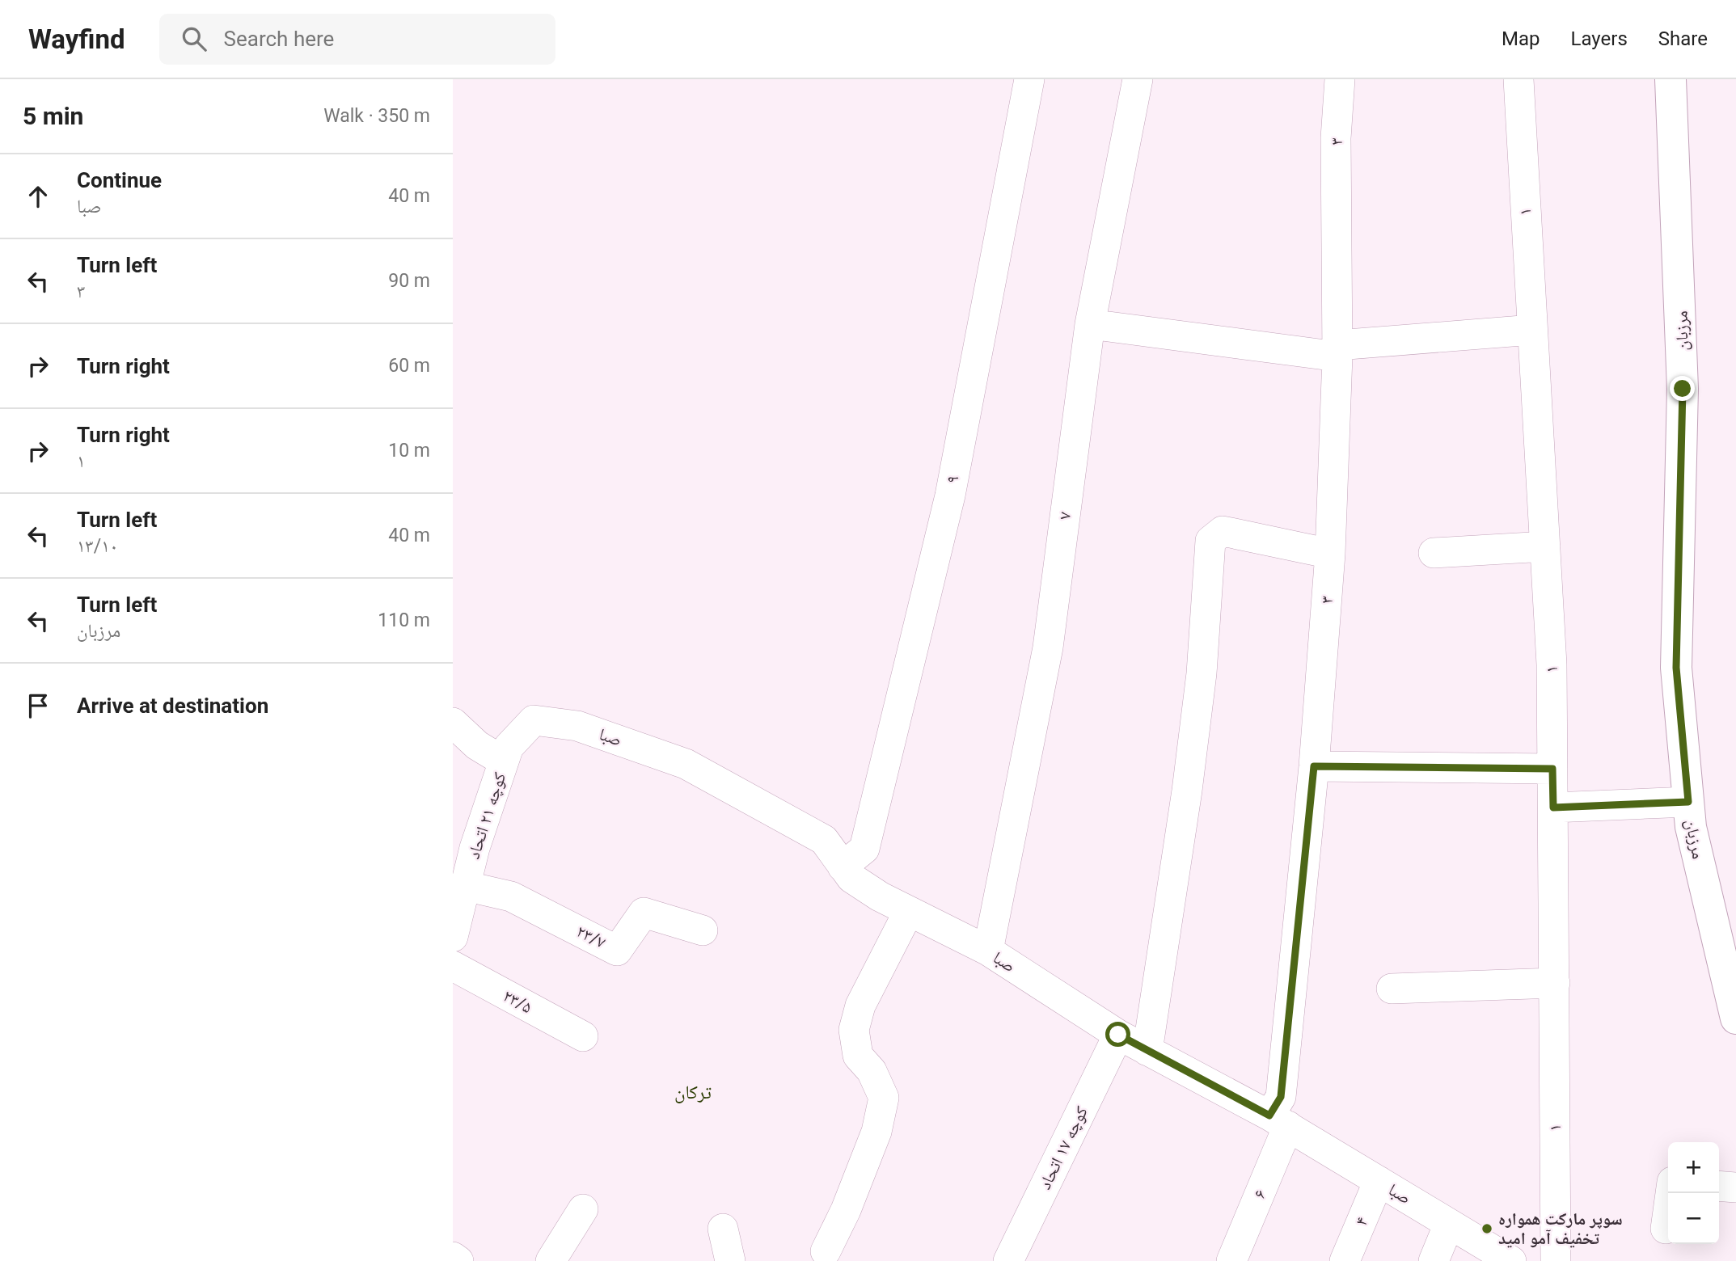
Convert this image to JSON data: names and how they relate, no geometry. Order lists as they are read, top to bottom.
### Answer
{
  "streets": {
    "street": [
      "۳",
      "۱",
      "مرزبان",
      "۹",
      "۷",
      "صبا",
      "کوچه ۲۱ اتحاد",
      "۲۳/۷",
      "۲۳/۵",
      "کوچه ۱۷ اتحاد",
      "۶",
      "۴"
    ]
  },
  "crossings": [
    ["۳", "صبا"],
    ["۳", "۶"],
    ["۹", "صبا"],
    ["۷", "صبا"],
    ["صبا", "کوچه ۲۱ اتحاد"],
    ["صبا", "کوچه ۱۷ اتحاد"],
    ["صبا", "۶"],
    ["صبا", "۴"],
    ["کوچه ۲۱ اتحاد", "۲۳/۷"]
  ],
  "districts": ["ترکان"],
  "places": ["سوپر مارکت همواره تخفیف آمو امید"],
  "page": {
    "header": "Wayfind",
    "search": "Search here",
    "nav": ["Map", "Layers", "Share"],
    "heading": ["5 min", "Walk · 350 m"],
    "list": [
      ["Continue", "صبا", "40 m"],
      ["Turn left", "۳", "90 m"],
      ["Turn right", "60 m"],
      ["Turn right", "۱", "10 m"],
      ["Turn left", "۱۳/۱۰", "40 m"],
      ["Turn left", "مرزبان", "110 m"],
      "Arrive at destination"
    ],
    "map_buttons": ["+", "−"]
  }
}
